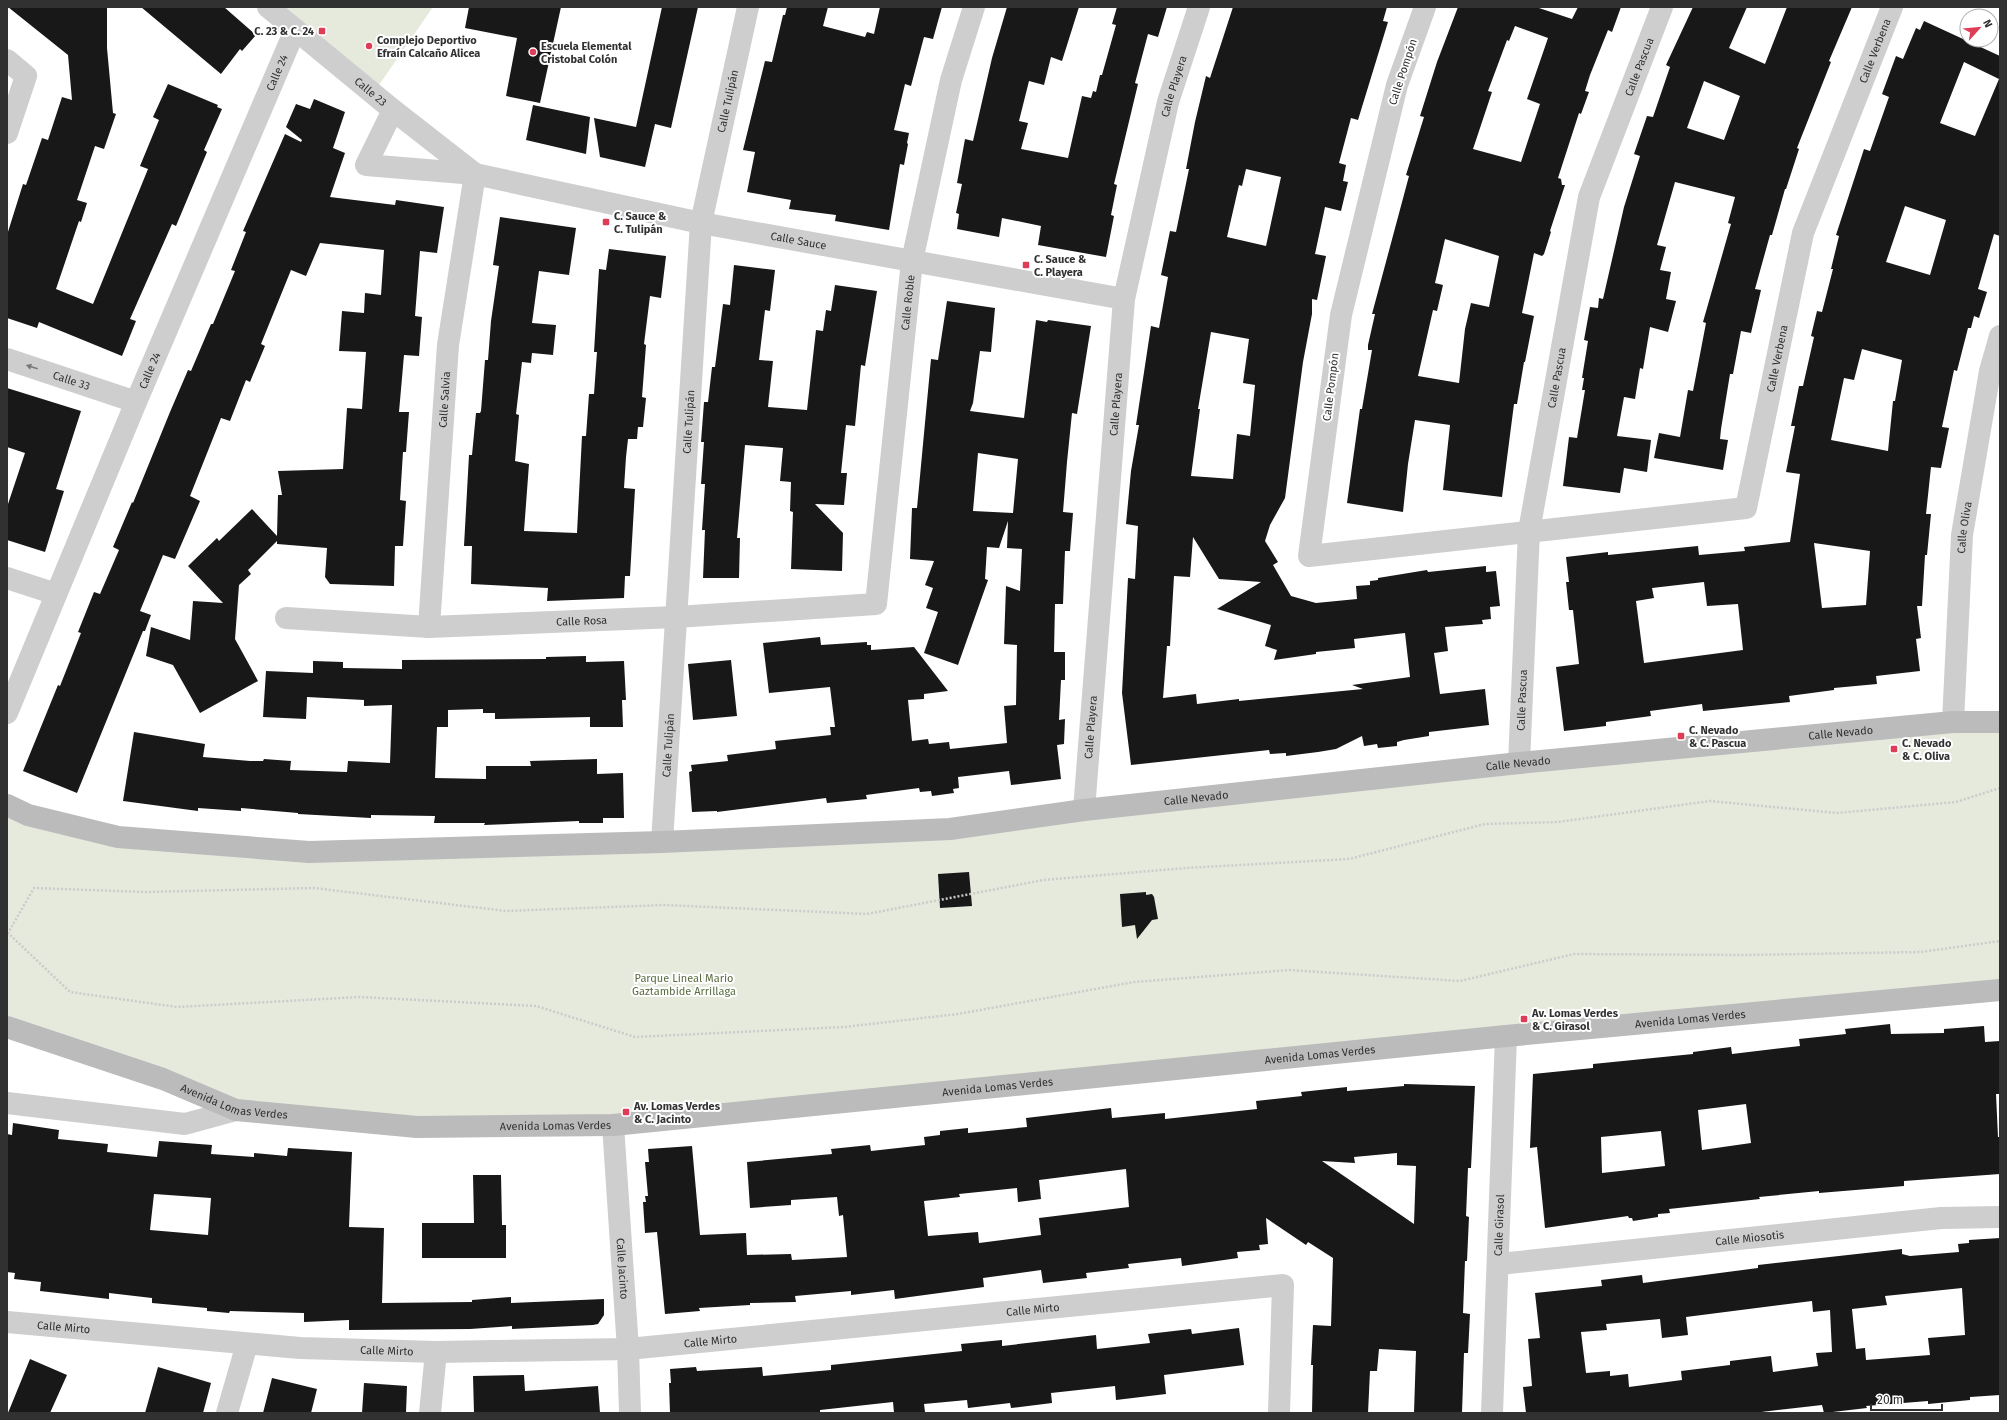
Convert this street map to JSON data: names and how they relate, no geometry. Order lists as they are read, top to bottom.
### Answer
{
  "streets": {
    "street": [
      "Calle Verbena",
      "Calle Pascua",
      "Calle Pompón",
      "Calle 24",
      "Calle Playera",
      "Calle 23",
      "Calle Tulipán",
      "Calle Sauce",
      "Calle Roble",
      "Calle 33",
      "Calle Salvia",
      "Calle Oliva",
      "Calle Rosa",
      "Calle Nevado",
      "Avenida Lomas Verdes",
      "Calle Girasol",
      "Calle Miosotis",
      "Calle Jacinto",
      "Calle Mirto"
    ]
  },
  "crossings": [
    ["Calle Verbena", "Calle Pascua"],
    ["Calle Verbena", "Calle Pompón"],
    ["Calle Pascua", "Calle Pompón"],
    ["Calle Pascua", "Calle Nevado"],
    ["Calle 24", "Calle 23"],
    ["Calle 24", "Calle 33"],
    ["Calle Playera", "Calle Sauce"],
    ["Calle Playera", "Calle Nevado"],
    ["Calle 23", "Calle Sauce"],
    ["Calle 23", "Calle Salvia"],
    ["Calle Tulipán", "Calle Sauce"],
    ["Calle Tulipán", "Calle Rosa"],
    ["Calle Tulipán", "Calle Nevado"],
    ["Calle Sauce", "Calle Roble"],
    ["Calle Sauce", "Calle Salvia"],
    ["Calle Roble", "Calle Rosa"],
    ["Calle Salvia", "Calle Rosa"],
    ["Calle Oliva", "Calle Nevado"],
    ["Avenida Lomas Verdes", "Calle Girasol"],
    ["Avenida Lomas Verdes", "Calle Jacinto"],
    ["Calle Girasol", "Calle Miosotis"],
    ["Calle Jacinto", "Calle Mirto"]
  ],
  "one_way": ["Calle 33"],
  "parks": ["Parque Lineal Mario Gaztambide Arrillaga"],
  "places": {
    "transit": [
      "C. 23 & C. 24",
      "C. Sauce & C. Tulipán",
      "C. Sauce & C. Playera",
      "C. Nevado & C. Pascua",
      "C. Nevado & C. Oliva",
      "Av. Lomas Verdes & C. Girasol",
      "Av. Lomas Verdes & C. Jacinto"
    ],
    "other": ["Complejo Deportivo Efraín Calcaño Alicea", "Escuela Elemental Cristobal Colón"]
  },
  "scale_bar": "20 m",
  "north": "top right"
}
